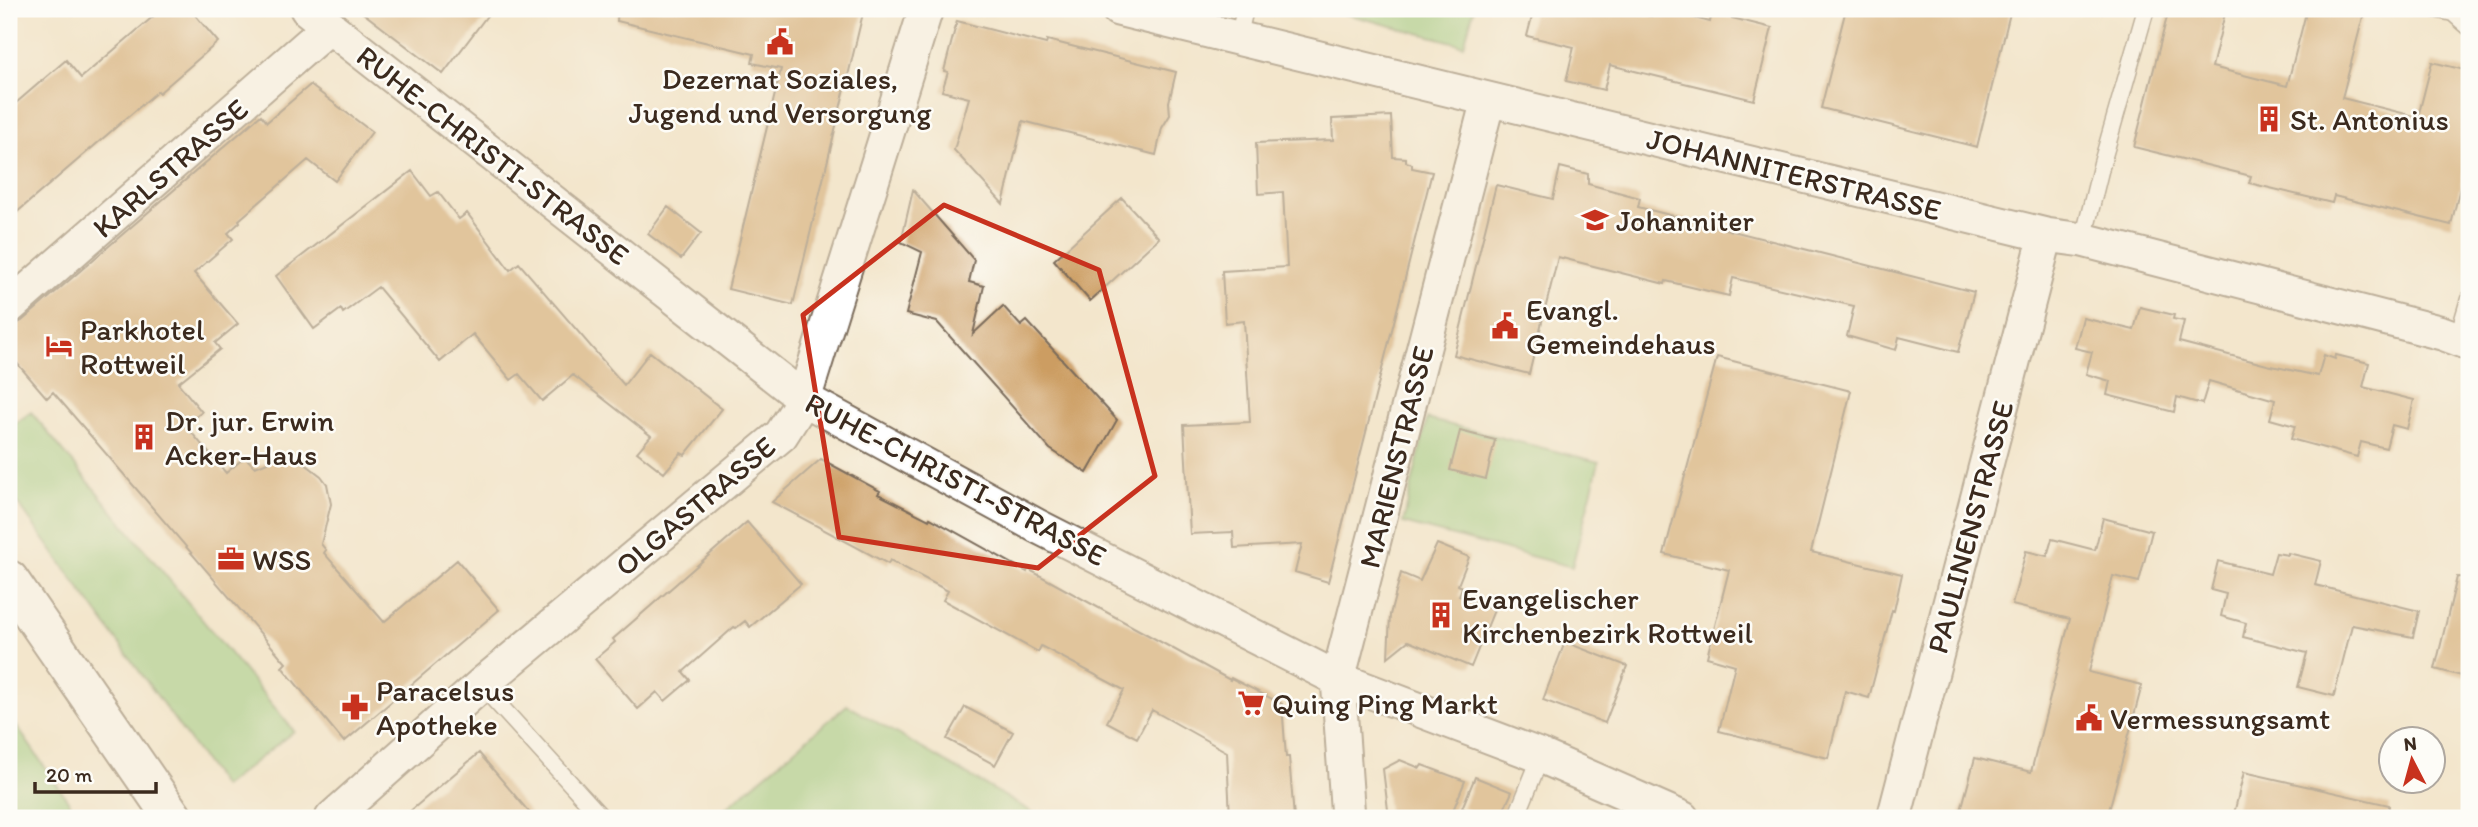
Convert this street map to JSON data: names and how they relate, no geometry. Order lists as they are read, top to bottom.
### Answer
{
  "streets": {
    "street": [
      "RUHE-CHRISTI-STRASSE",
      "KARLSTRASSE",
      "JOHANNITERSTRASSE",
      "MARIENSTRASSE",
      "OLGASTRASSE",
      "PAULINENSTRASSE"
    ]
  },
  "crossings": [
    ["RUHE-CHRISTI-STRASSE", "KARLSTRASSE"],
    ["RUHE-CHRISTI-STRASSE", "MARIENSTRASSE"],
    ["RUHE-CHRISTI-STRASSE", "OLGASTRASSE"],
    ["JOHANNITERSTRASSE", "MARIENSTRASSE"],
    ["JOHANNITERSTRASSE", "PAULINENSTRASSE"]
  ],
  "places": {
    "public building": ["Dezernat Soziales, Jugend und Versorgung", "Evangl. Gemeindehaus", "Vermessungsamt"],
    "building": ["St. Antonius", "Dr. jur. Erwin Acker-Haus", "Evangelischer Kirchenbezirk Rottweil"],
    "school or university": ["Johanniter"],
    "hotel": ["Parkhotel Rottweil"],
    "office": ["WSS"],
    "supermarket": ["Quing Ping Markt"],
    "pharmacy": ["Paracelsus Apotheke"]
  },
  "scale_bar": "20 m",
  "north": "top"
}
